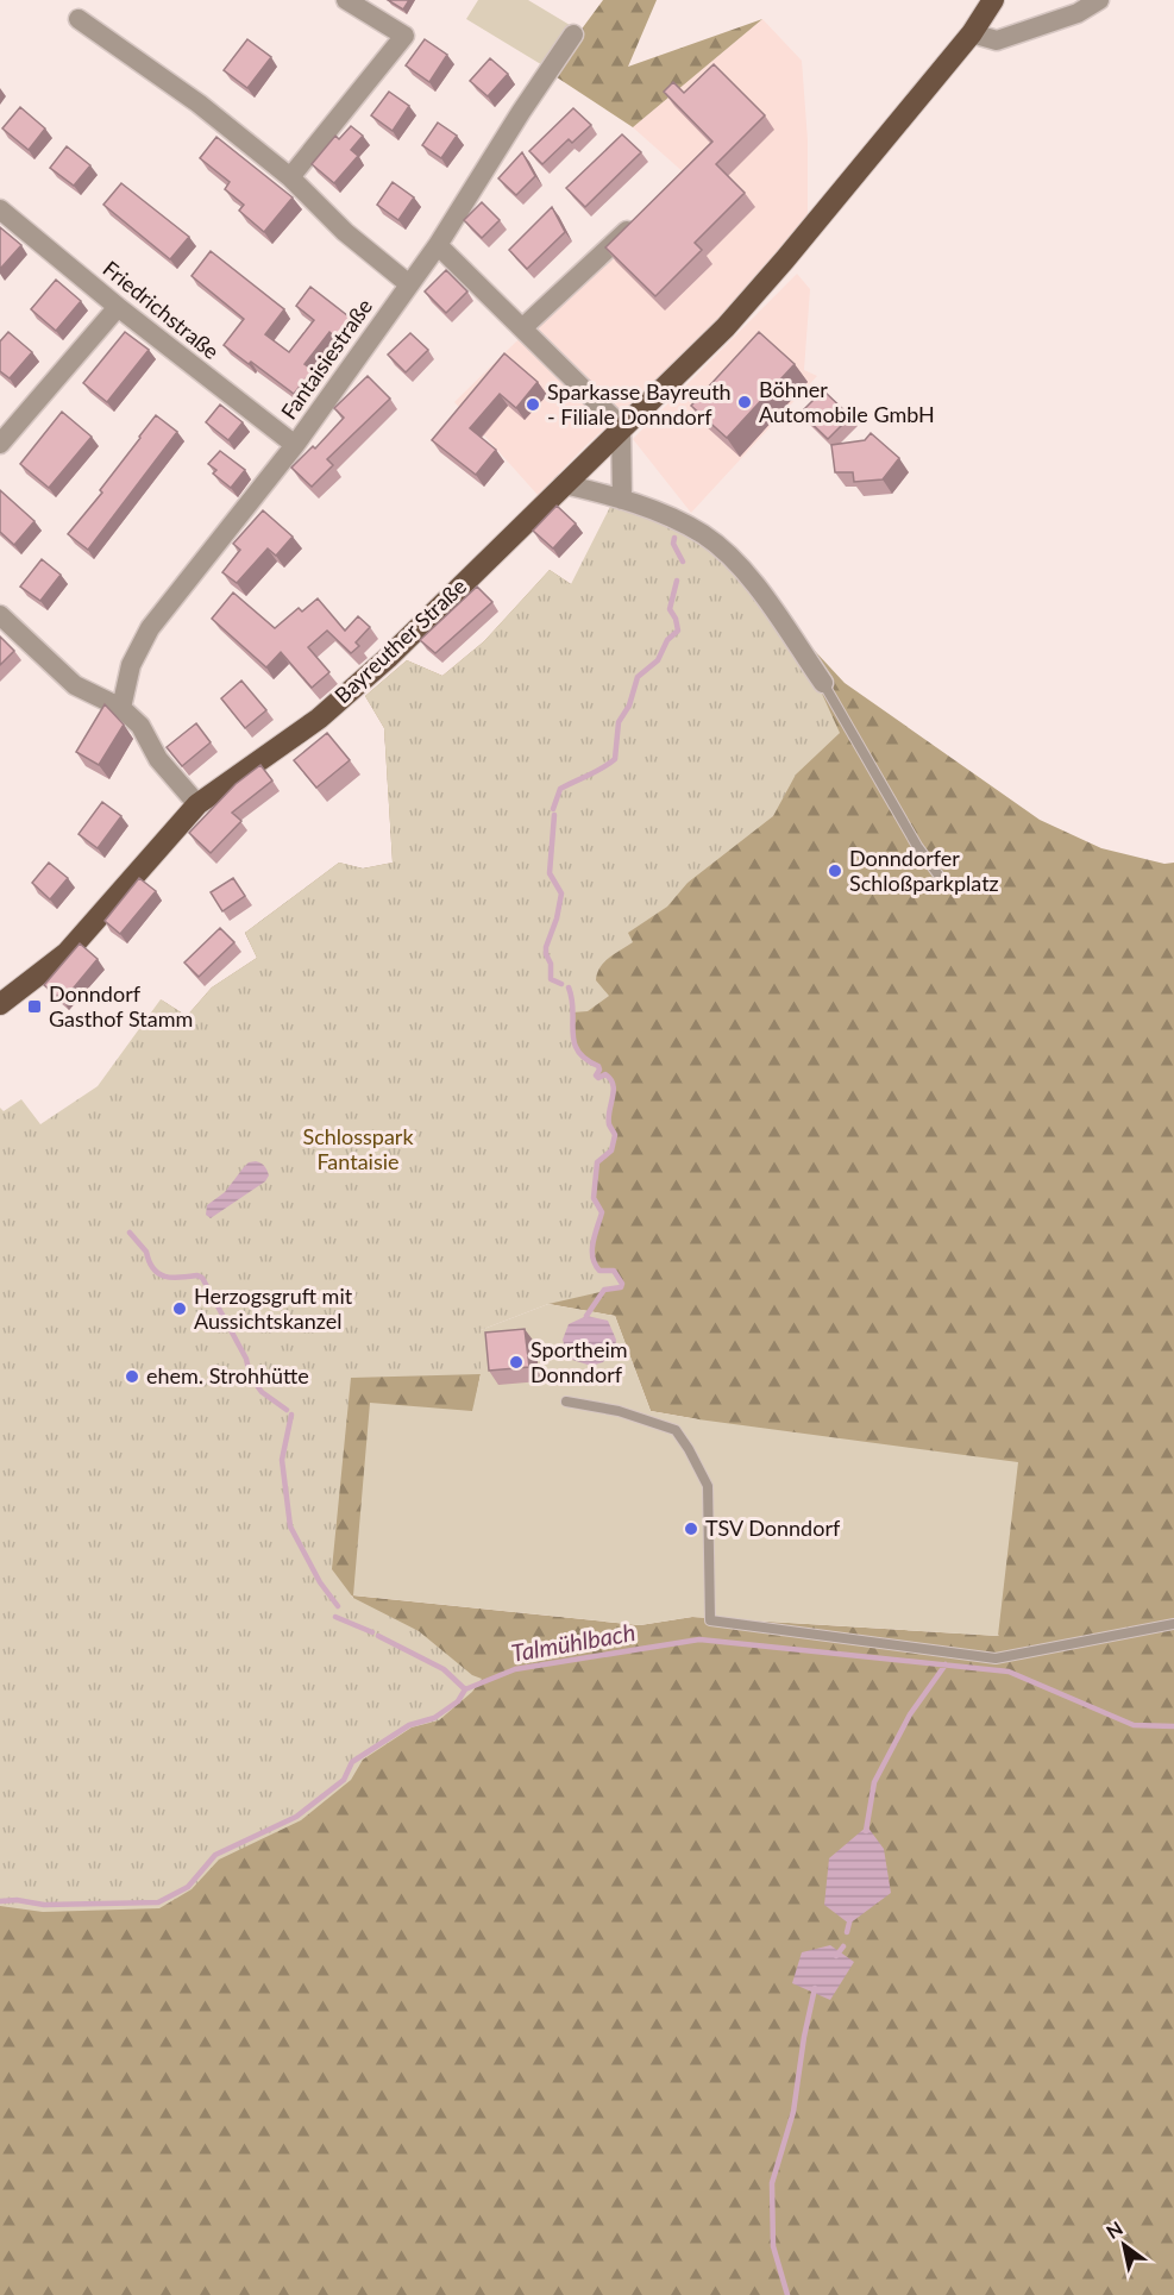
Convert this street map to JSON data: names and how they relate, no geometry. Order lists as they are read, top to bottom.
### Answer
{
  "streets": {
    "main road": ["Bayreuther Straße"],
    "street": ["Friedrichstraße", "Fantaisiestraße"]
  },
  "crossings": [
    ["Friedrichstraße", "Fantaisiestraße"]
  ],
  "water": ["Talmühlbach"],
  "parks": ["Schlosspark Fantaisie"],
  "places": {
    "other": [
      "Böhner Automobile GmbH",
      "Sparkasse Bayreuth - Filiale Donndorf",
      "Donndorfer Schloßparkplatz",
      "Herzogsgruft mit Aussichtskanzel",
      "Sportheim Donndorf",
      "ehem. Strohhütte",
      "TSV Donndorf"
    ],
    "transit": ["Donndorf Gasthof Stamm"]
  },
  "north": "top left"
}
